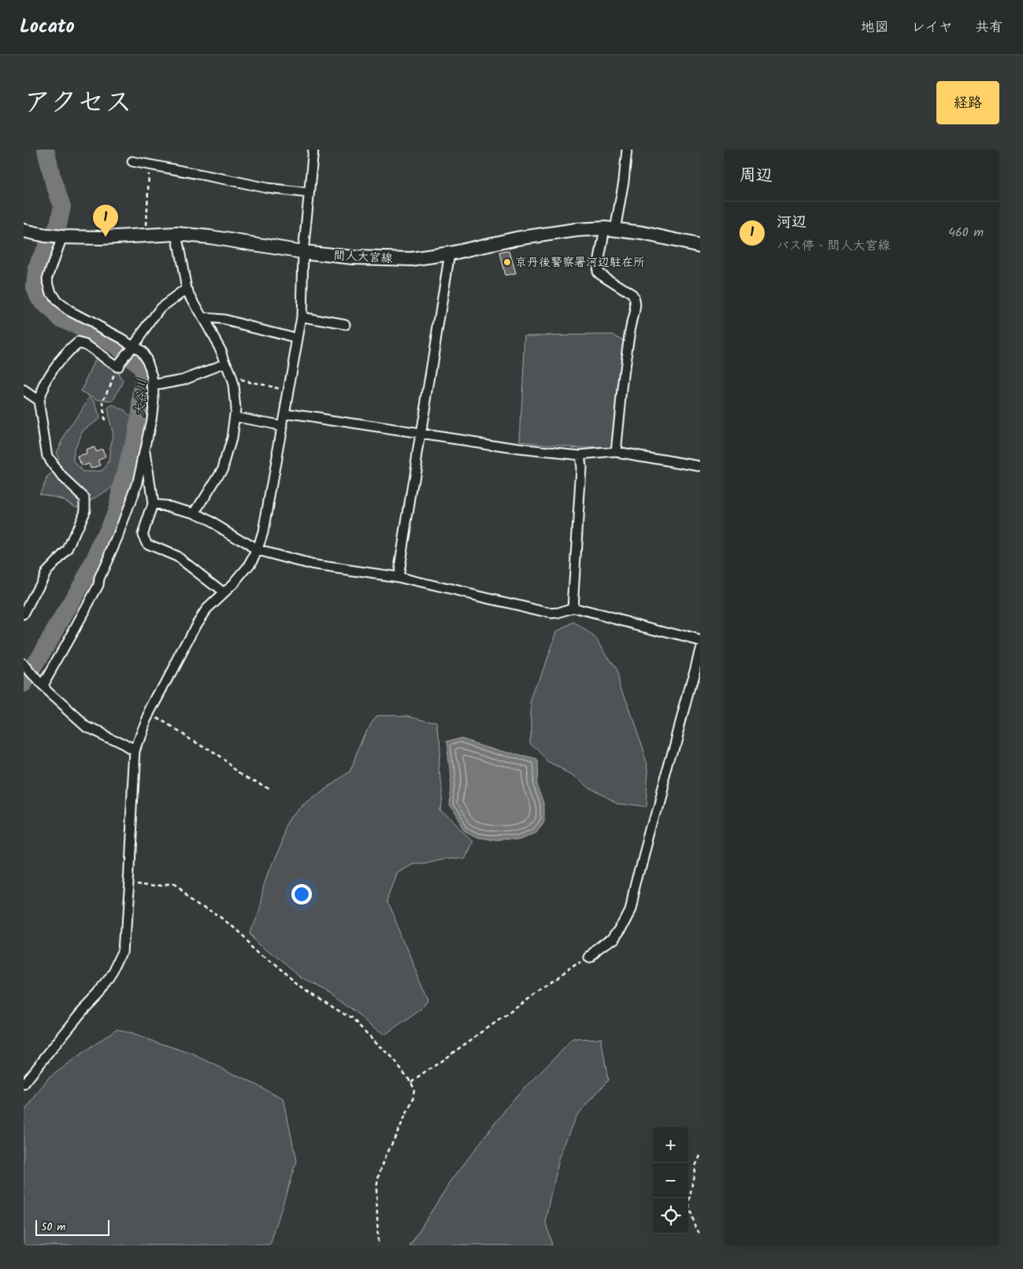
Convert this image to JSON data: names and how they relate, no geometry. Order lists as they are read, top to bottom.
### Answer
{
  "streets": {
    "main road": ["間人大宮線"]
  },
  "water": ["大谷川"],
  "places": ["京丹後警察署河辺駐在所"],
  "scale_bar": "50 m",
  "page": {
    "header": "Locato",
    "nav": ["地図", "レイヤ", "共有"],
    "title": "アクセス",
    "buttons": "経路",
    "heading": "周辺",
    "list": [
      {
        "mark": "1",
        "name": "河辺",
        "note": "バス停 · 間人大宮線",
        "value": "460 m"
      }
    ],
    "pins": "1",
    "map_buttons": ["+", "−"],
    "scale": "50 m"
  }
}
